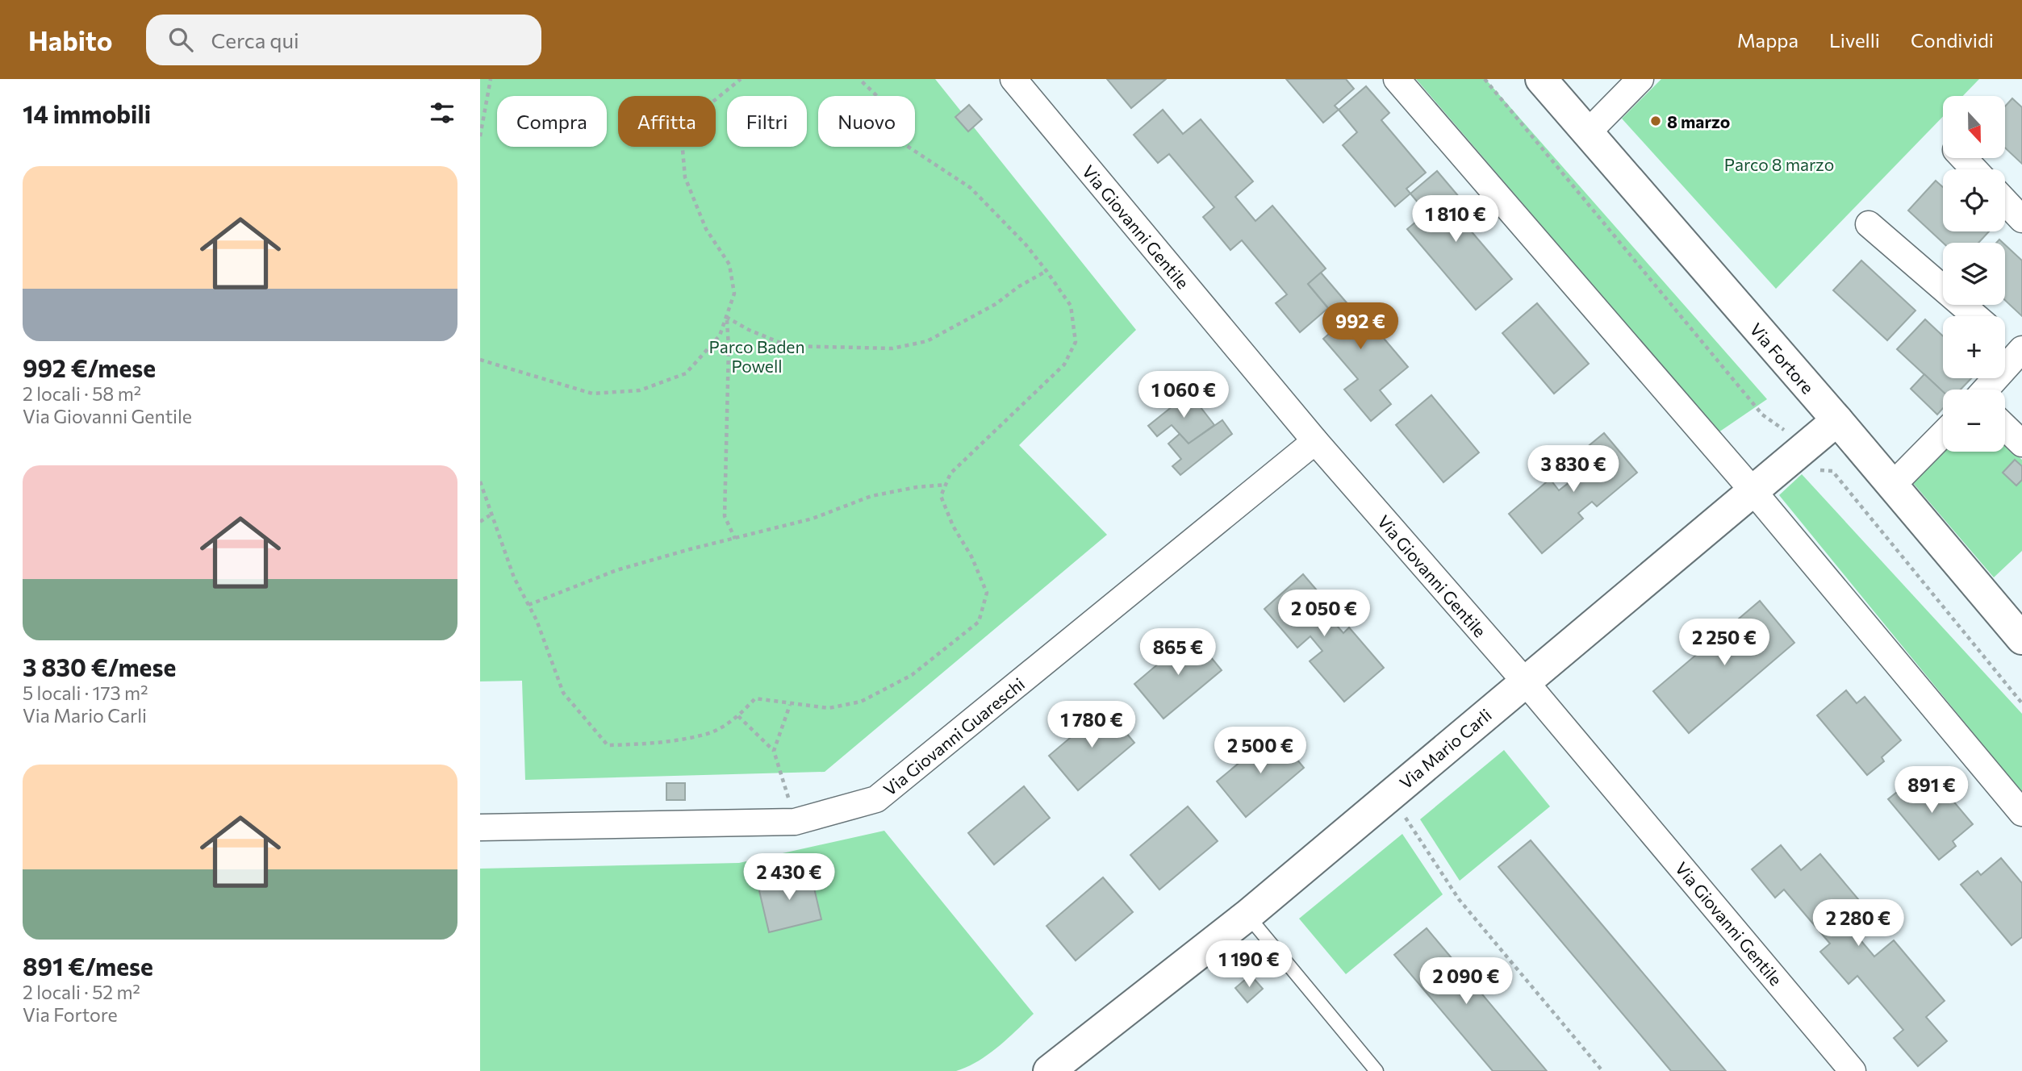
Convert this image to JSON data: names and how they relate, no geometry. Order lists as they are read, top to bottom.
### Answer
{
  "streets": {
    "street": [
      "Via Giovanni Gentile",
      "Via Fortore",
      "Via Giovanni Guareschi",
      "Via Mario Carli"
    ]
  },
  "crossings": [
    ["Via Giovanni Gentile", "Via Giovanni Guareschi"],
    ["Via Giovanni Gentile", "Via Mario Carli"],
    ["Via Fortore", "Via Mario Carli"]
  ],
  "parks": ["Parco 8 marzo", "Parco Baden Powell"],
  "places": ["8 marzo"],
  "north": "bottom",
  "page": {
    "header": "Habito",
    "search": "Cerca qui",
    "nav": ["Mappa", "Livelli", "Condividi"],
    "heading": "14 immobili",
    "map_buttons": ["+", "−"],
    "chip": [
      "Compra",
      "Affitta",
      "Filtri",
      "Nuovo"
    ],
    "list": [
      {
        "name": "992 €/mese",
        "note": "2 locali · 58 m² · Via Giovanni Gentile"
      },
      {
        "name": "3 830 €/mese",
        "note": "5 locali · 173 m² · Via Mario Carli"
      },
      {
        "name": "891 €/mese",
        "note": "2 locali · 52 m² · Via Fortore"
      }
    ],
    "price": [
      "1 810 €",
      "992 €",
      "1 060 €",
      "3 830 €",
      "2 050 €",
      "2 250 €",
      "865 €",
      "1 780 €",
      "2 500 €",
      "891 €",
      "2 430 €",
      "2 280 €",
      "1 190 €",
      "2 090 €"
    ]
  }
}
